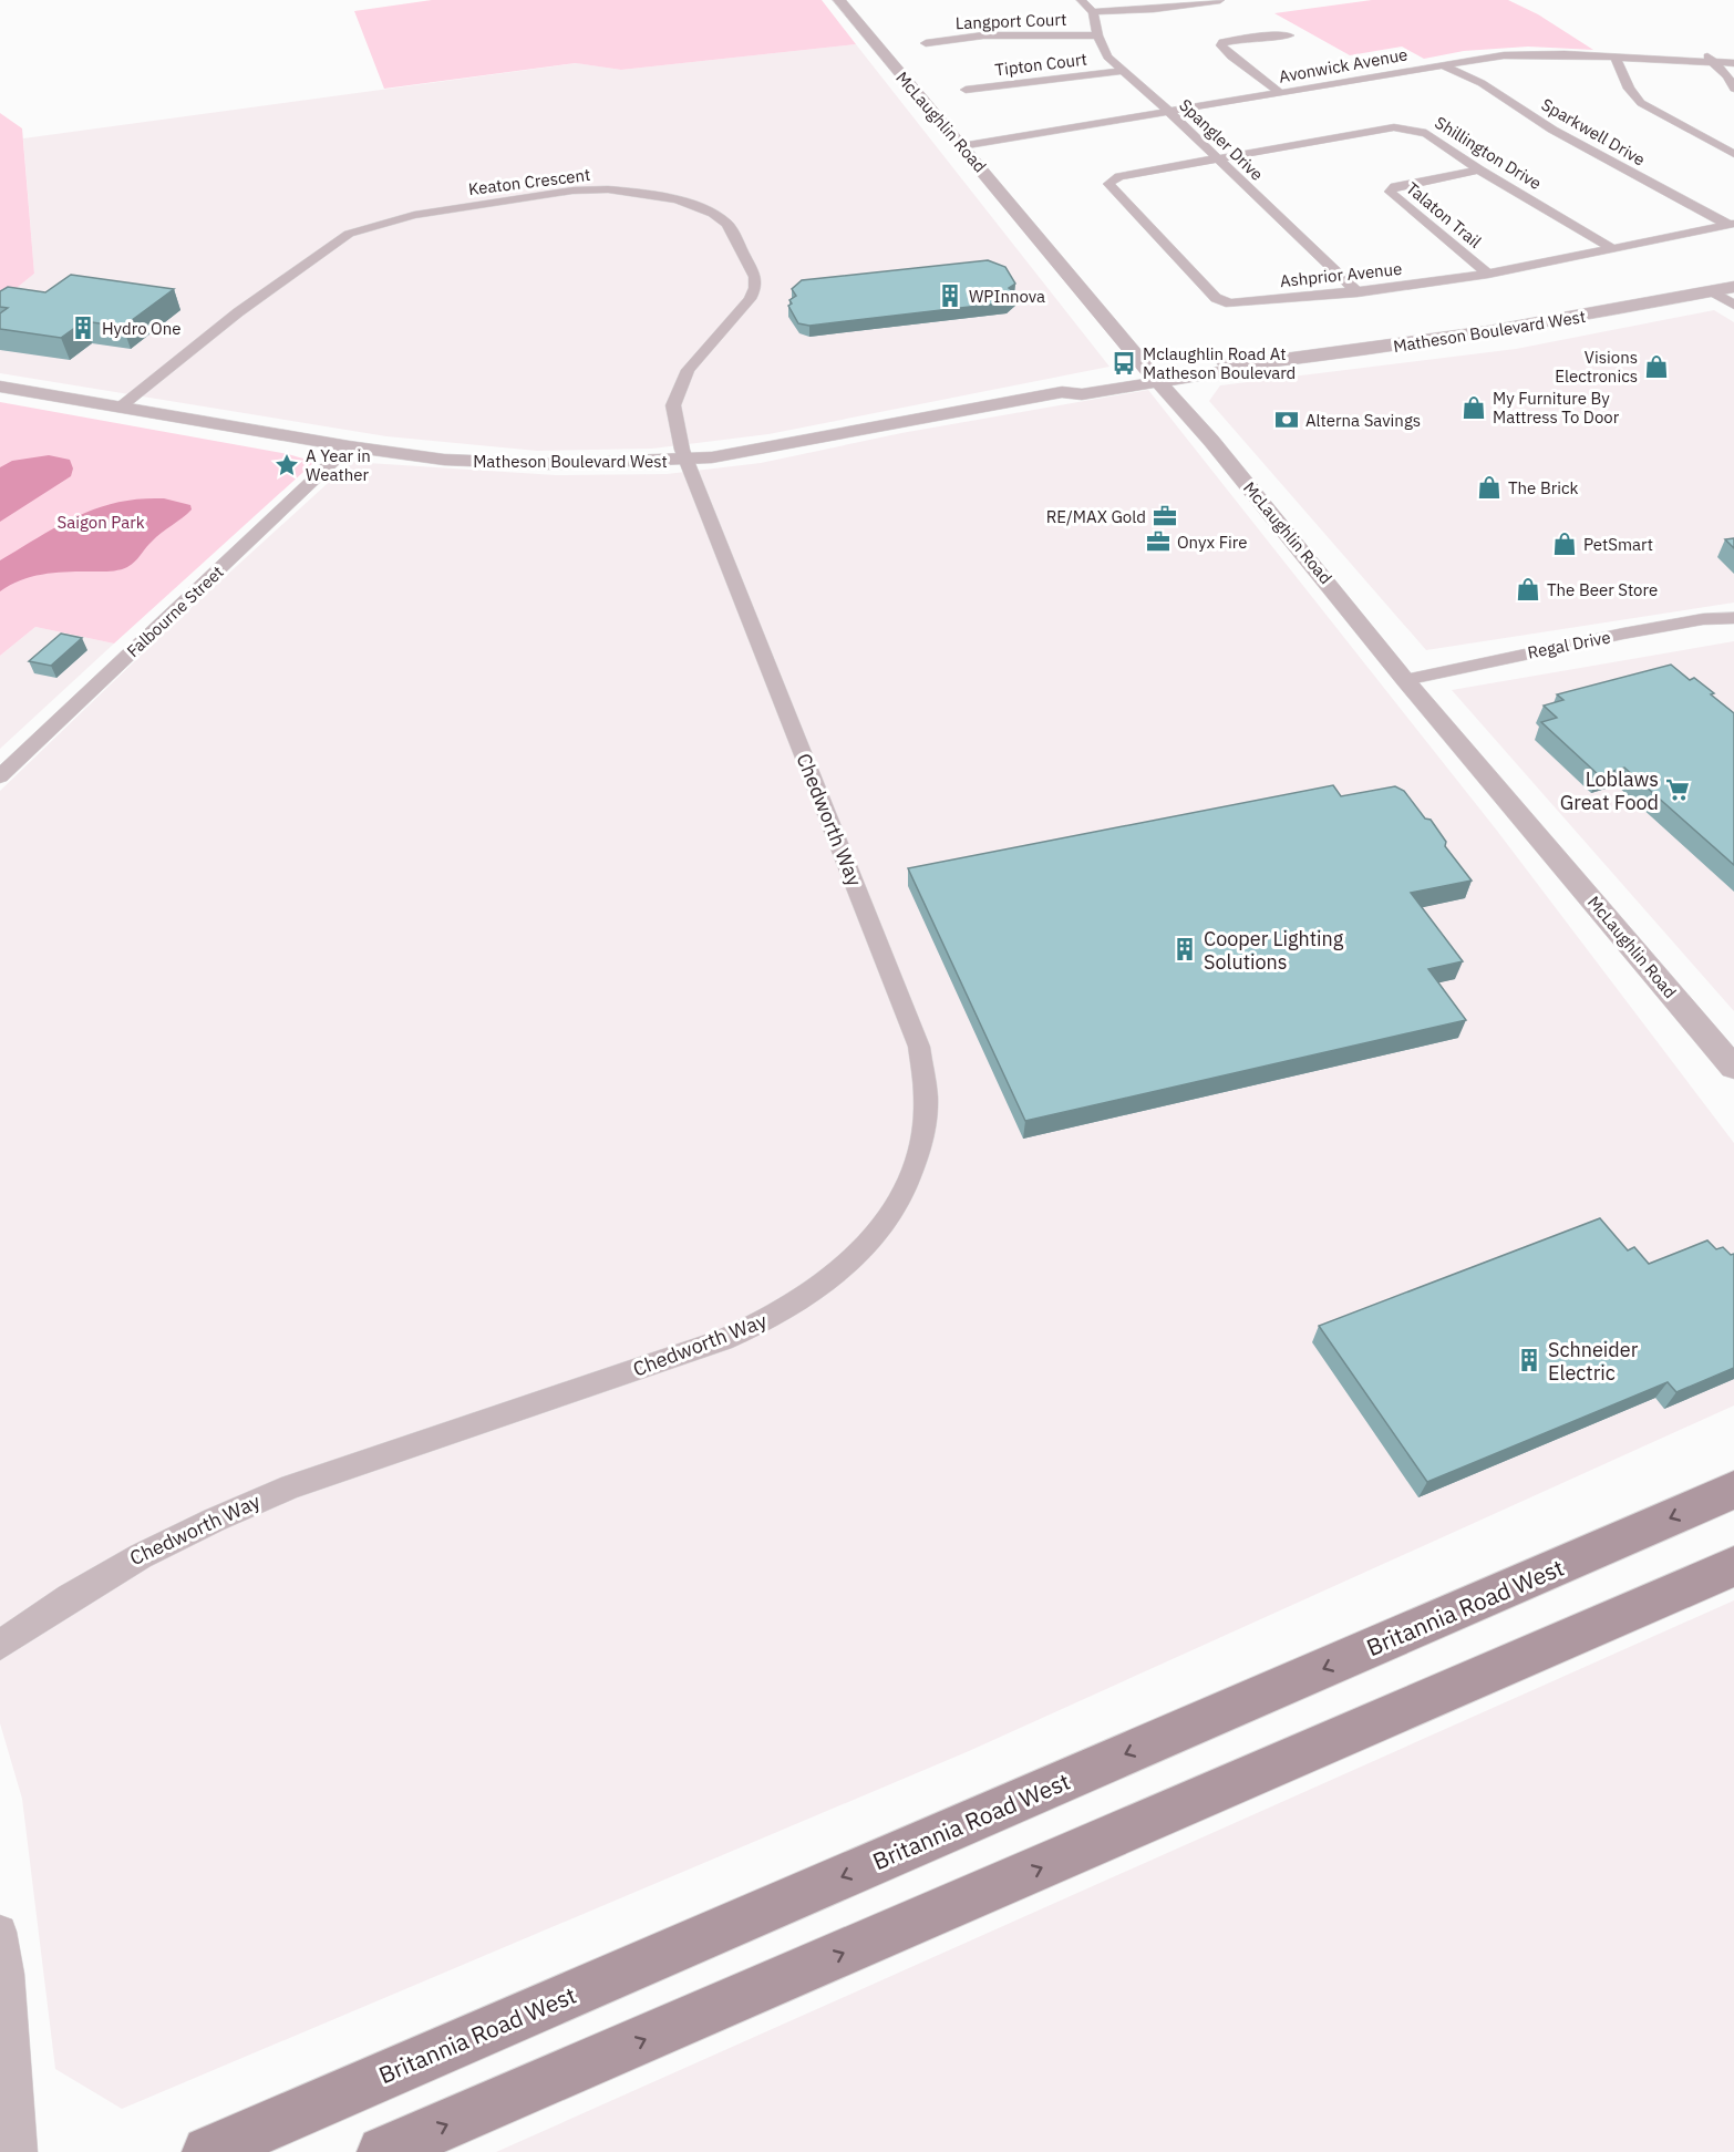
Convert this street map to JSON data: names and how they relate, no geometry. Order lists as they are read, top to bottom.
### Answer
{
  "streets": {
    "main road": ["Britannia Road West"],
    "street": [
      "Langport Court",
      "Tipton Court",
      "Avonwick Avenue",
      "McLaughlin Road",
      "Sparkwell Drive",
      "Spangler Drive",
      "Shillington Drive",
      "Keaton Crescent",
      "Talaton Trail",
      "Ashprior Avenue",
      "Matheson Boulevard West",
      "Falbourne Street",
      "Regal Drive",
      "Chedworth Way"
    ]
  },
  "crossings": [
    ["Langport Court", "Spangler Drive"],
    ["Tipton Court", "Spangler Drive"],
    ["Avonwick Avenue", "McLaughlin Road"],
    ["Avonwick Avenue", "Sparkwell Drive"],
    ["Avonwick Avenue", "Spangler Drive"],
    ["McLaughlin Road", "Matheson Boulevard West"],
    ["McLaughlin Road", "Regal Drive"],
    ["Sparkwell Drive", "Ashprior Avenue"],
    ["Spangler Drive", "Shillington Drive"],
    ["Spangler Drive", "Ashprior Avenue"],
    ["Shillington Drive", "Talaton Trail"],
    ["Shillington Drive", "Ashprior Avenue"],
    ["Keaton Crescent", "Matheson Boulevard West"],
    ["Keaton Crescent", "Chedworth Way"],
    ["Talaton Trail", "Ashprior Avenue"],
    ["Matheson Boulevard West", "Falbourne Street"],
    ["Matheson Boulevard West", "Chedworth Way"]
  ],
  "parks": ["Saigon Park"],
  "places": {
    "building": [
      "WPInnova",
      "Hydro One",
      "Cooper Lighting Solutions",
      "Schneider Electric"
    ],
    "bus stop": ["Mclaughlin Road At Matheson Boulevard"],
    "shop": [
      "Visions Electronics",
      "My Furniture By Mattress To Door",
      "The Brick",
      "PetSmart",
      "The Beer Store"
    ],
    "bank": ["Alterna Savings"],
    "place": ["A Year in Weather"],
    "office": ["RE/MAX Gold", "Onyx Fire"],
    "supermarket": ["Loblaws Great Food"]
  }
}
